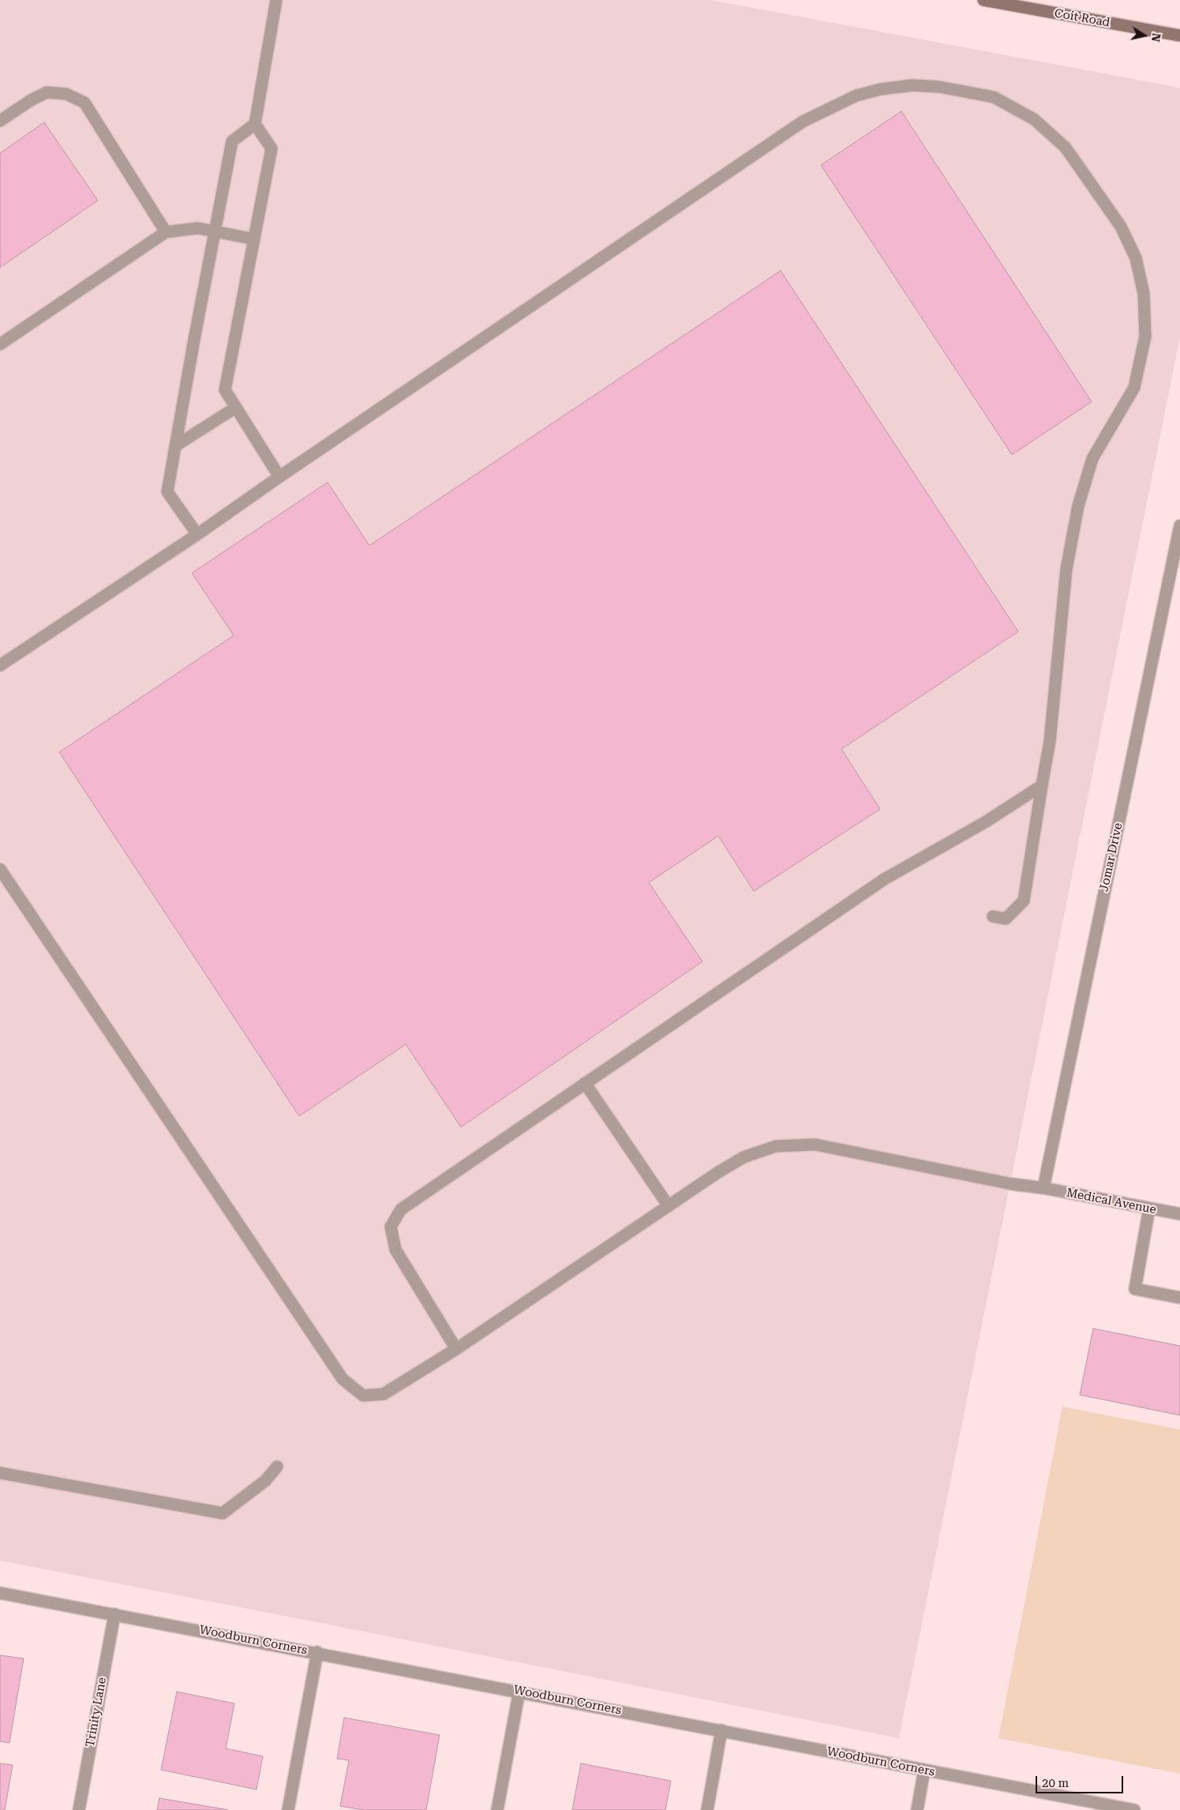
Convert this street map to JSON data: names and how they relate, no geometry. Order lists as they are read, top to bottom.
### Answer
{
  "streets": {
    "main road": ["Coit Road"],
    "street": [
      "Jomar Drive",
      "Medical Avenue",
      "Woodburn Corners",
      "Trinity Lane"
    ]
  },
  "crossings": [
    ["Jomar Drive", "Medical Avenue"],
    ["Woodburn Corners", "Trinity Lane"]
  ],
  "scale_bar": "20 m",
  "north": "right"
}
